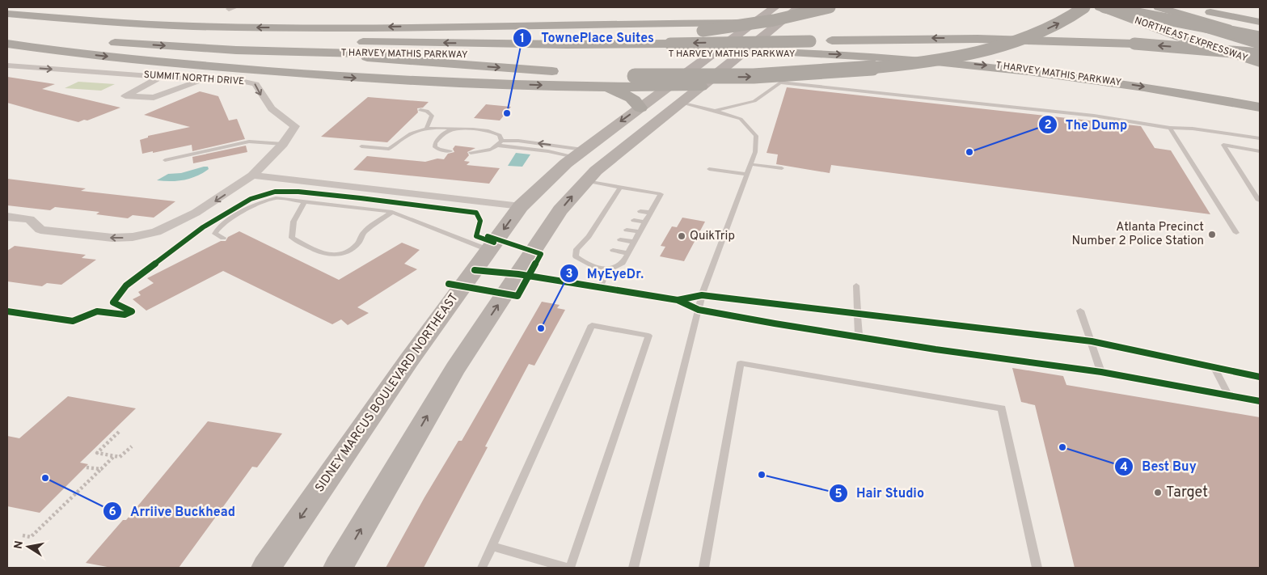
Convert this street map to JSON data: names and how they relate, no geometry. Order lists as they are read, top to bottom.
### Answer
{
  "streets": {
    "highway": ["NORTHEAST EXPRESSWAY", "T HARVEY MATHIS PARKWAY"],
    "main road": ["SIDNEY MARCUS BOULEVARD NORTHEAST"],
    "street": ["SUMMIT NORTH DRIVE"]
  },
  "places": [
    "TownePlace Suites",
    "The Dump",
    "Atlanta Precinct Number 2 Police Station",
    "QuikTrip",
    "MyEyeDr.",
    "Best Buy",
    "Hair Studio",
    "Arriive Buckhead",
    "Target"
  ],
  "north": "left"
}
